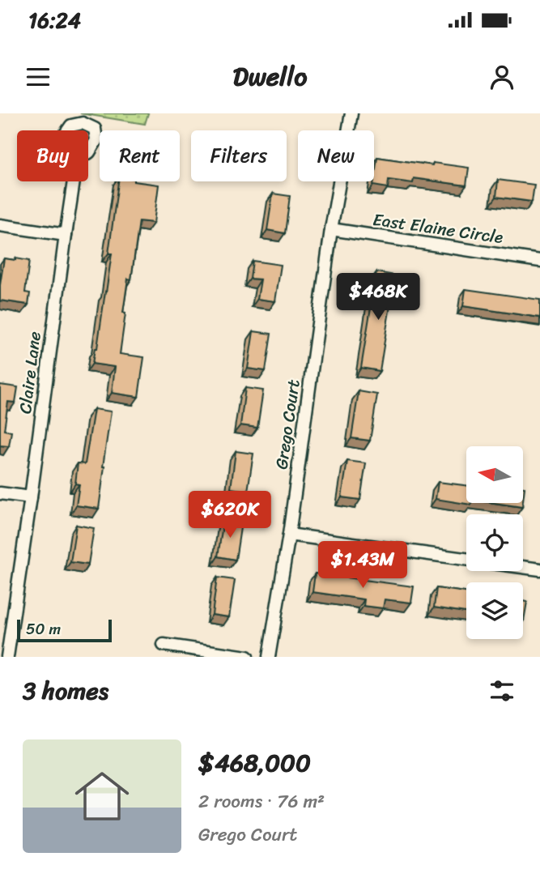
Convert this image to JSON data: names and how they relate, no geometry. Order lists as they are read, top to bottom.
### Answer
{
  "streets": {
    "street": ["East Elaine Circle", "Claire Lane", "Grego Court"]
  },
  "crossings": [
    ["East Elaine Circle", "Grego Court"]
  ],
  "scale_bar": "50 m",
  "north": "left",
  "page": {
    "status": "16:24",
    "header": "Dwello",
    "chip": [
      "Buy",
      "Rent",
      "Filters",
      "New"
    ],
    "price": ["$468K", "$620K", "$1.43M"],
    "scale": "50 m",
    "heading": "3 homes",
    "list": [
      {
        "name": "$468,000",
        "note": "2 rooms · 76 m² · Grego Court"
      }
    ]
  }
}
